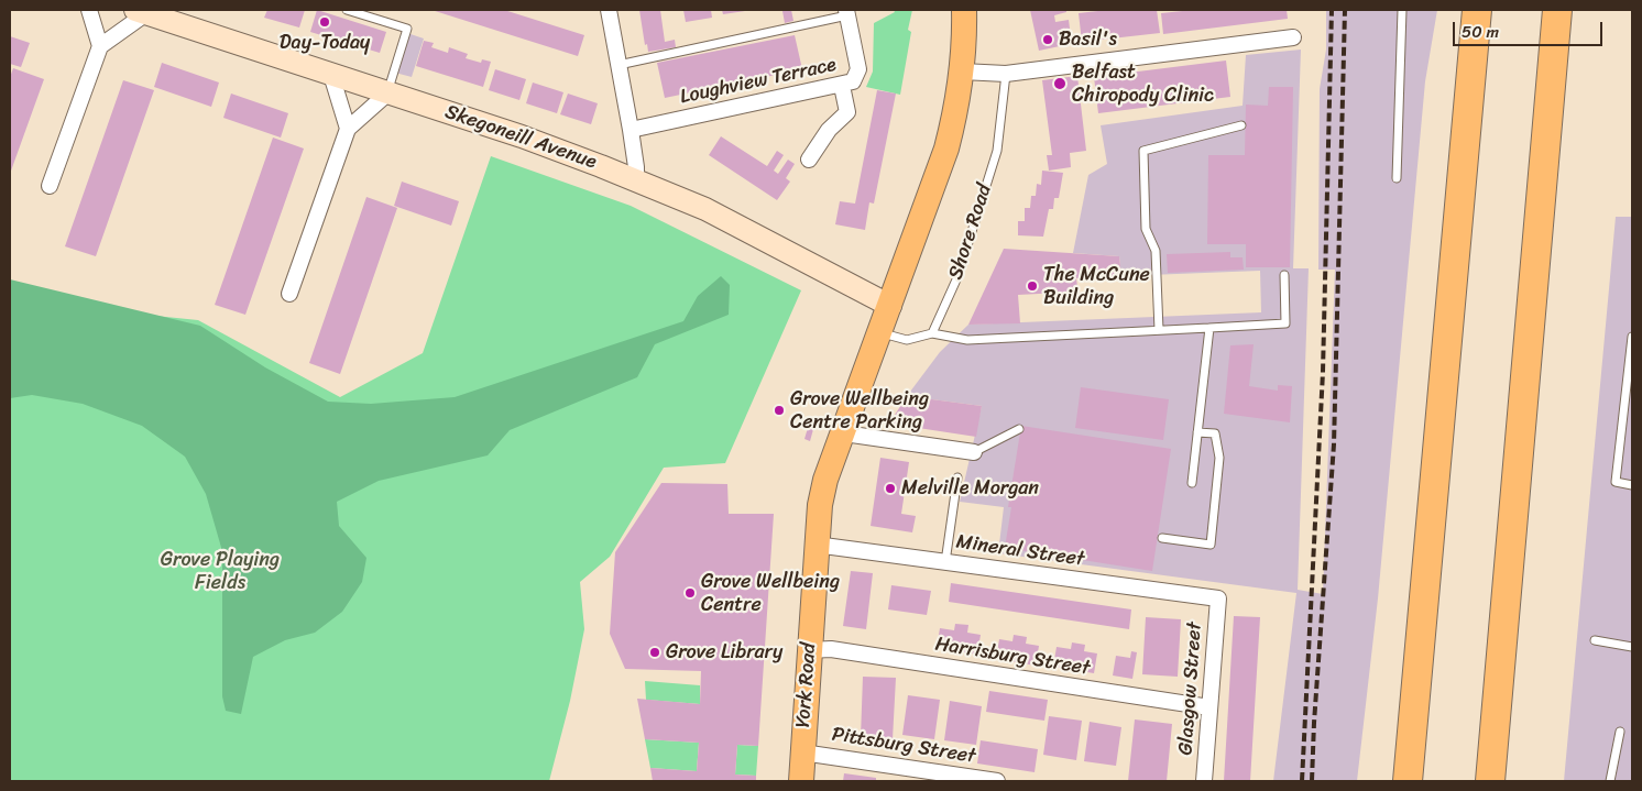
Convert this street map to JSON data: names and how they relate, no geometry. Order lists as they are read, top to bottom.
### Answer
{
  "streets": {
    "main road": ["York Road"],
    "street": [
      "Loughview Terrace",
      "Skegoneill Avenue",
      "Mineral Street",
      "Harrisburg Street",
      "Glasgow Street",
      "Pittsburg Street"
    ],
    "lane": ["Shore Road"]
  },
  "crossings": [
    ["Skegoneill Avenue", "York Road"],
    ["Mineral Street", "York Road"],
    ["Mineral Street", "Glasgow Street"],
    ["Harrisburg Street", "York Road"],
    ["Harrisburg Street", "Glasgow Street"],
    ["York Road", "Pittsburg Street"]
  ],
  "parks": ["Grove Playing Fields"],
  "places": [
    "Day-Today",
    "Basil's",
    "Belfast Chiropody Clinic",
    "The McCune Building",
    "Grove Wellbeing Centre Parking",
    "Melville Morgan",
    "Grove Wellbeing Centre",
    "Grove Library"
  ],
  "scale_bar": "50 m"
}
